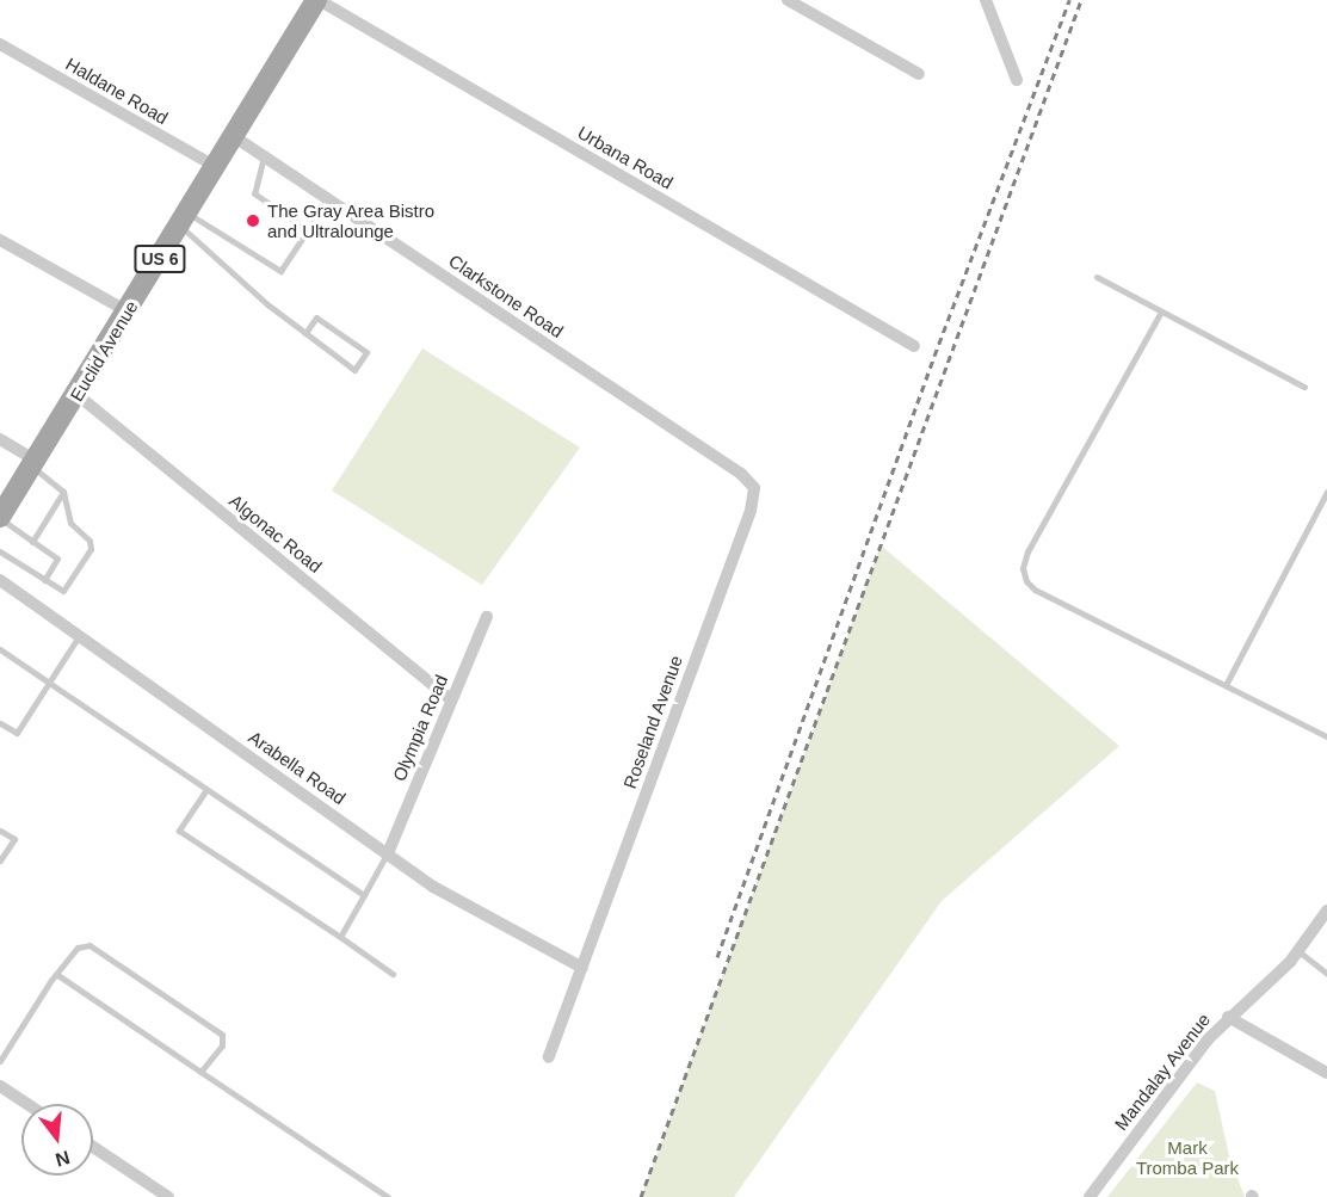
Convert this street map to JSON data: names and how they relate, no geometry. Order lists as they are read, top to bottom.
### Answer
{
  "streets": {
    "main road": ["US 6", "Euclid Avenue"],
    "street": [
      "Haldane Road",
      "Urbana Road",
      "Clarkstone Road",
      "Algonac Road",
      "Roseland Avenue",
      "Olympia Road",
      "Arabella Road",
      "Mandalay Avenue"
    ]
  },
  "crossings": [
    ["Haldane Road", "Euclid Avenue"],
    ["Urbana Road", "Euclid Avenue"],
    ["Clarkstone Road", "Euclid Avenue"],
    ["Clarkstone Road", "Roseland Avenue"],
    ["Euclid Avenue", "Algonac Road"],
    ["Algonac Road", "Olympia Road"],
    ["Roseland Avenue", "Arabella Road"],
    ["Olympia Road", "Arabella Road"]
  ],
  "parks": ["Mark Tromba Park"],
  "places": ["The Gray Area Bistro and Ultralounge"],
  "north": "bottom"
}
